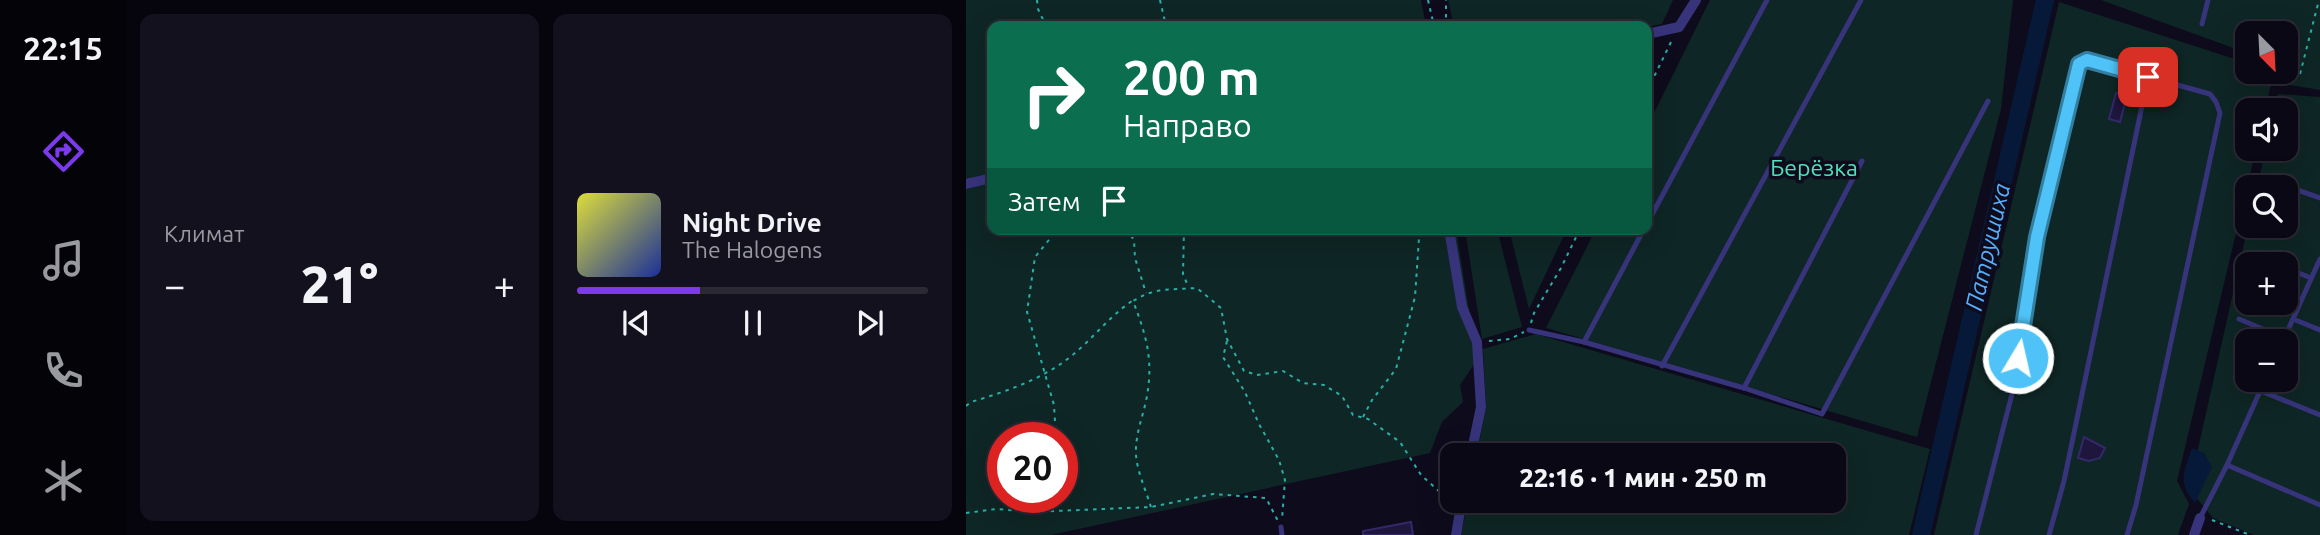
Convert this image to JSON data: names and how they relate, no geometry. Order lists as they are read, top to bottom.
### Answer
{
  "water": ["Патрушиха"],
  "parks": ["Берёзка"],
  "north": "bottom right",
  "page": {
    "tabs": "22:15",
    "tile": "Климат",
    "map_buttons": ["+", "−"],
    "turn": ["200 m", "Направо"],
    "then": "Затем",
    "song": ["Night Drive", "The Halogens"],
    "heat": ["−", "21°", "+"],
    "limit": "20",
    "trip": "22:16 · 1 мин · 250 m"
  }
}
